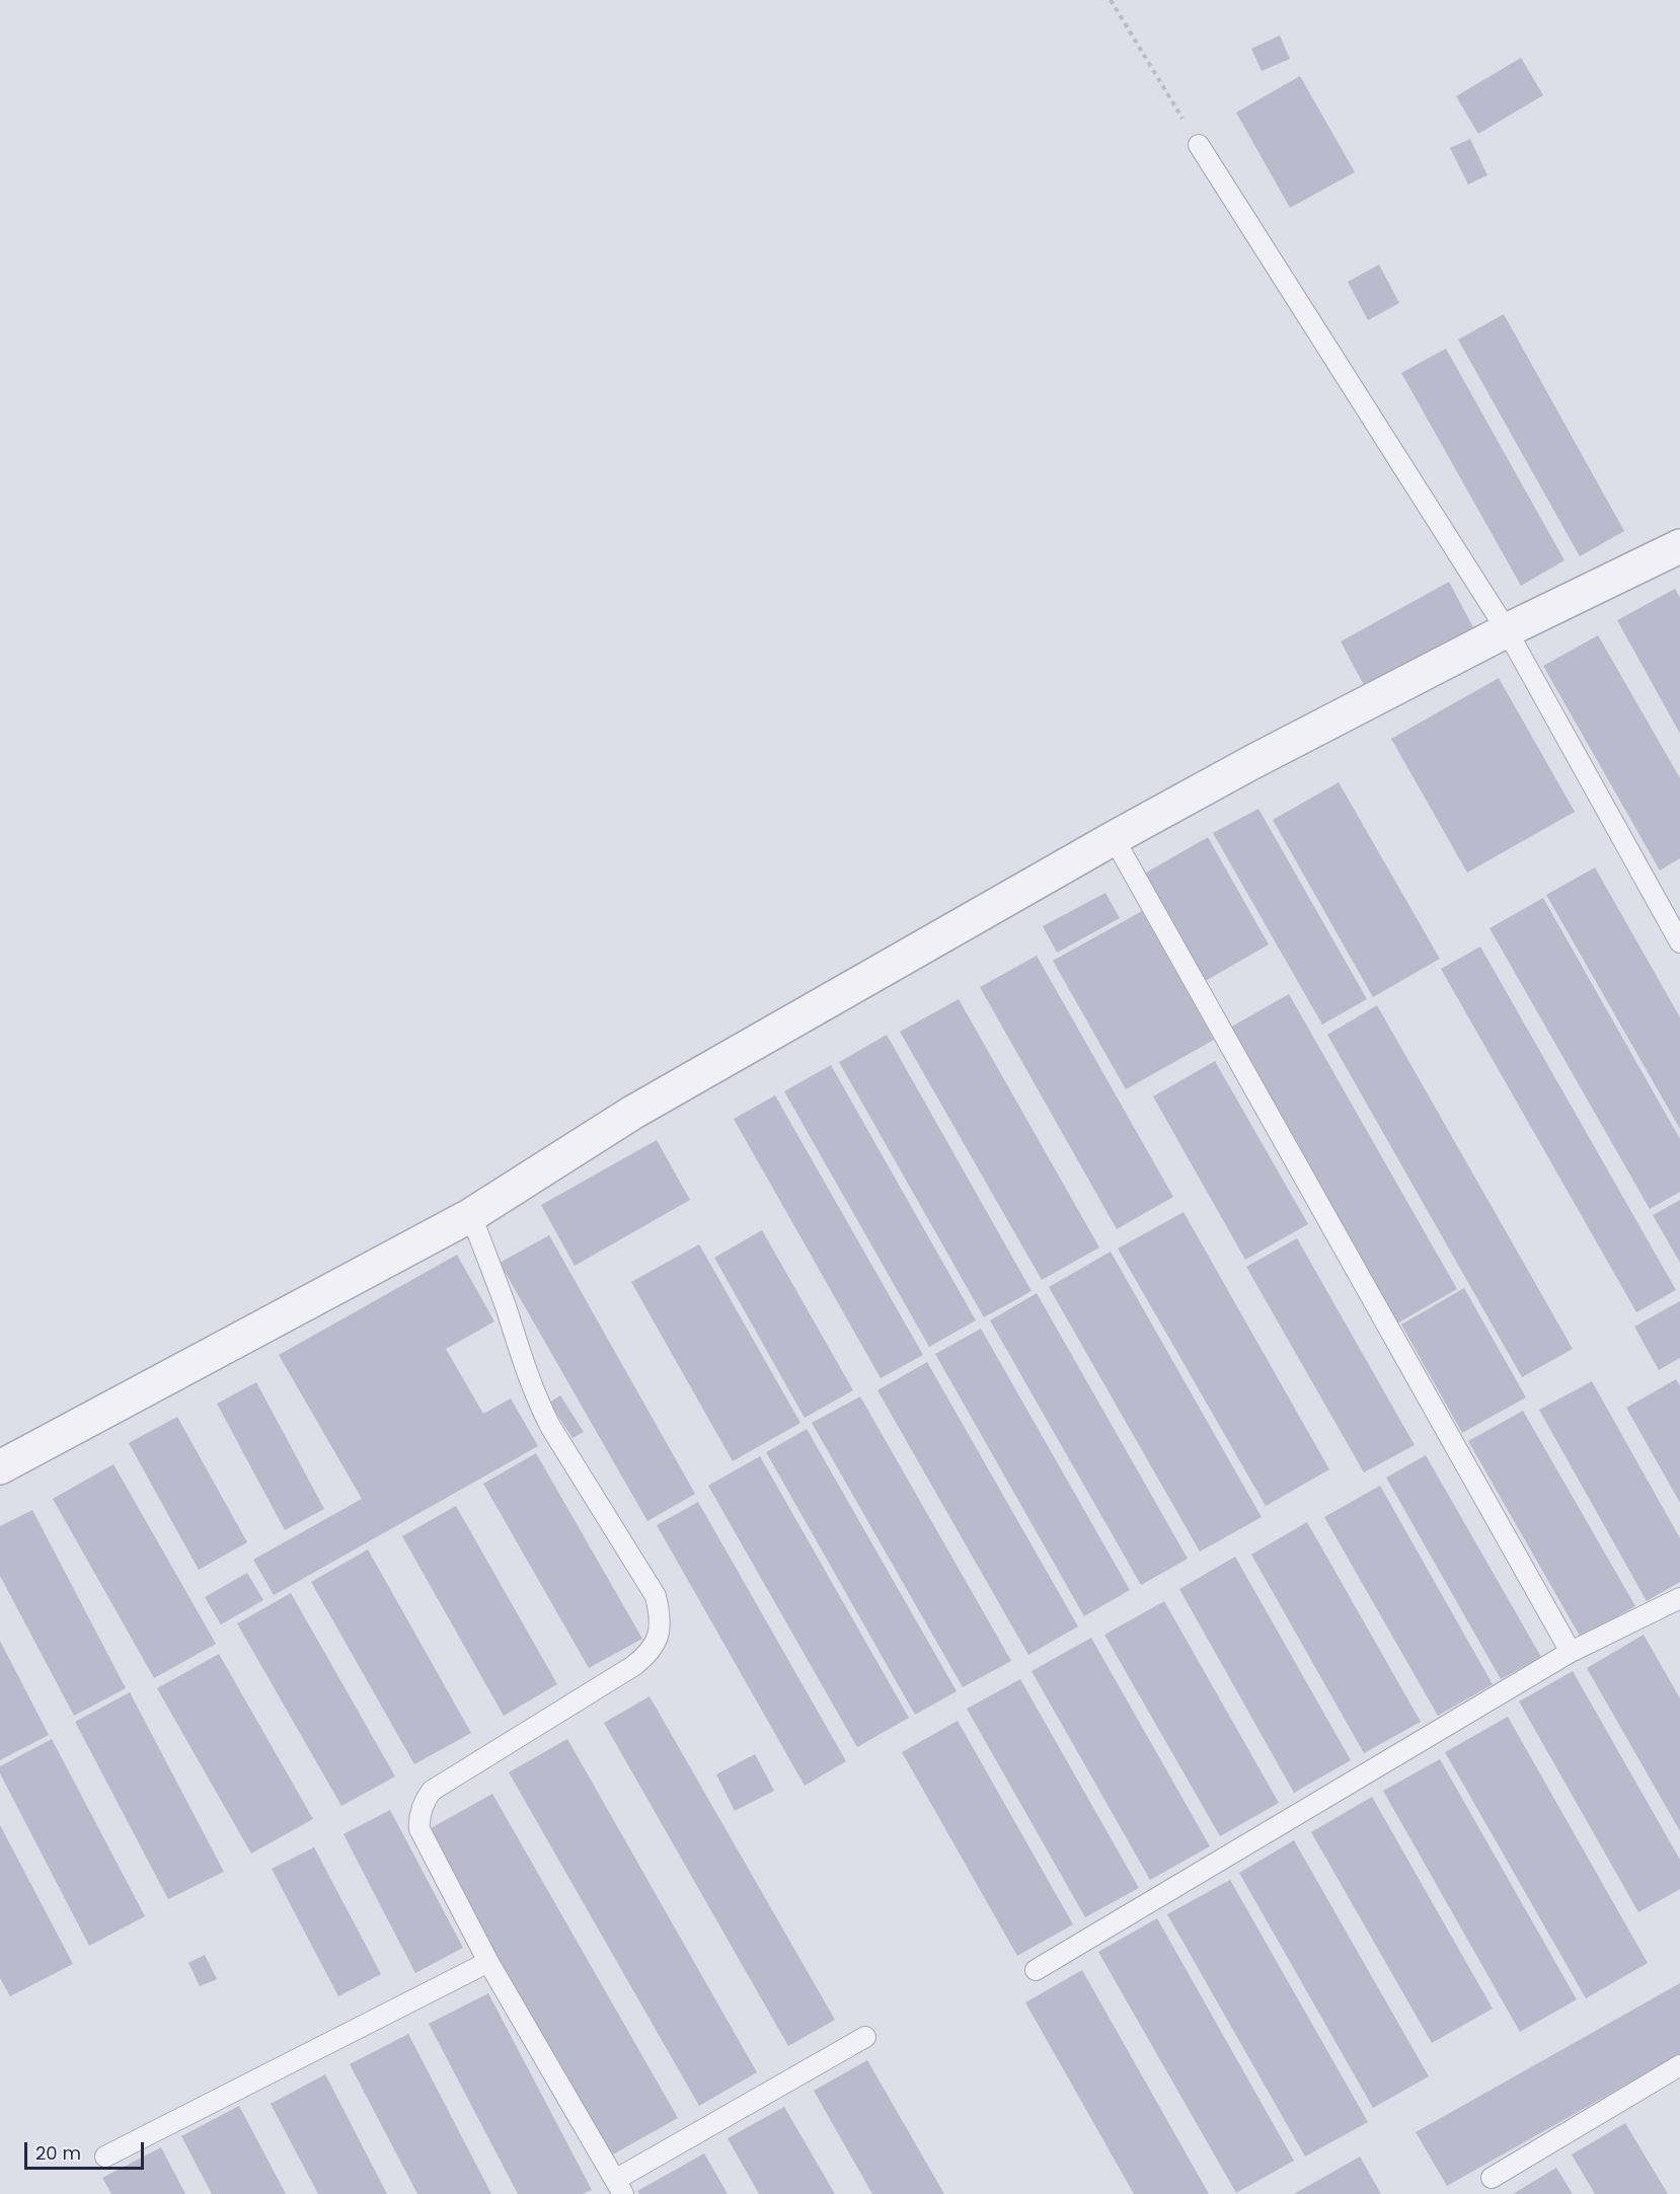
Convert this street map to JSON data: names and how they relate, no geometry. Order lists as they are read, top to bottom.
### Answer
{
  "scale_bar": "20 m"
}
